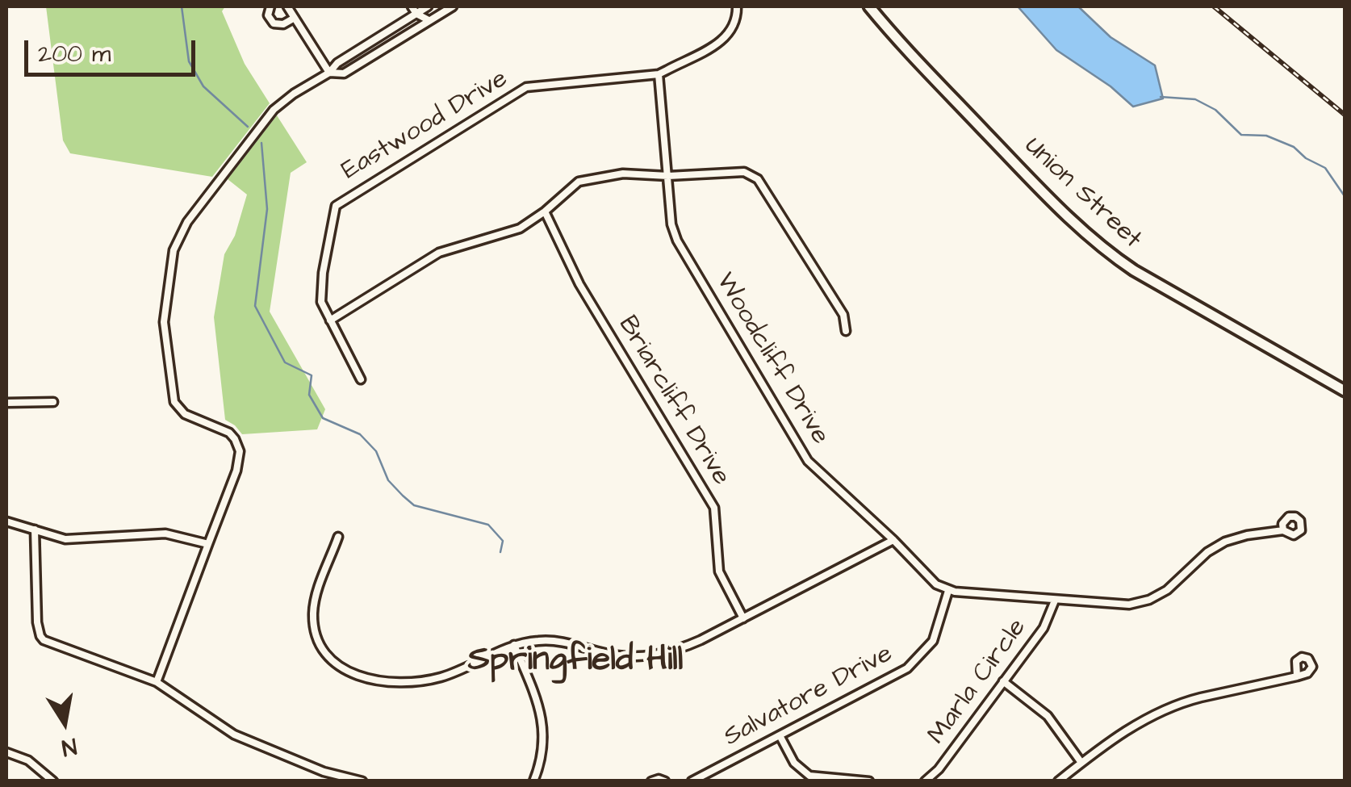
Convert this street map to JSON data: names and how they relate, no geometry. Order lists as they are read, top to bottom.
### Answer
{
  "streets": {
    "main road": ["Union Street"],
    "street": [
      "Eastwood Drive",
      "Woodcliff Drive",
      "Briarcliff Drive",
      "Marla Circle",
      "Salvatore Drive"
    ]
  },
  "crossings": [
    ["Eastwood Drive", "Woodcliff Drive"],
    ["Woodcliff Drive", "Salvatore Drive"]
  ],
  "districts": ["Springfield Hill"],
  "scale_bar": "200 m",
  "north": "bottom"
}
